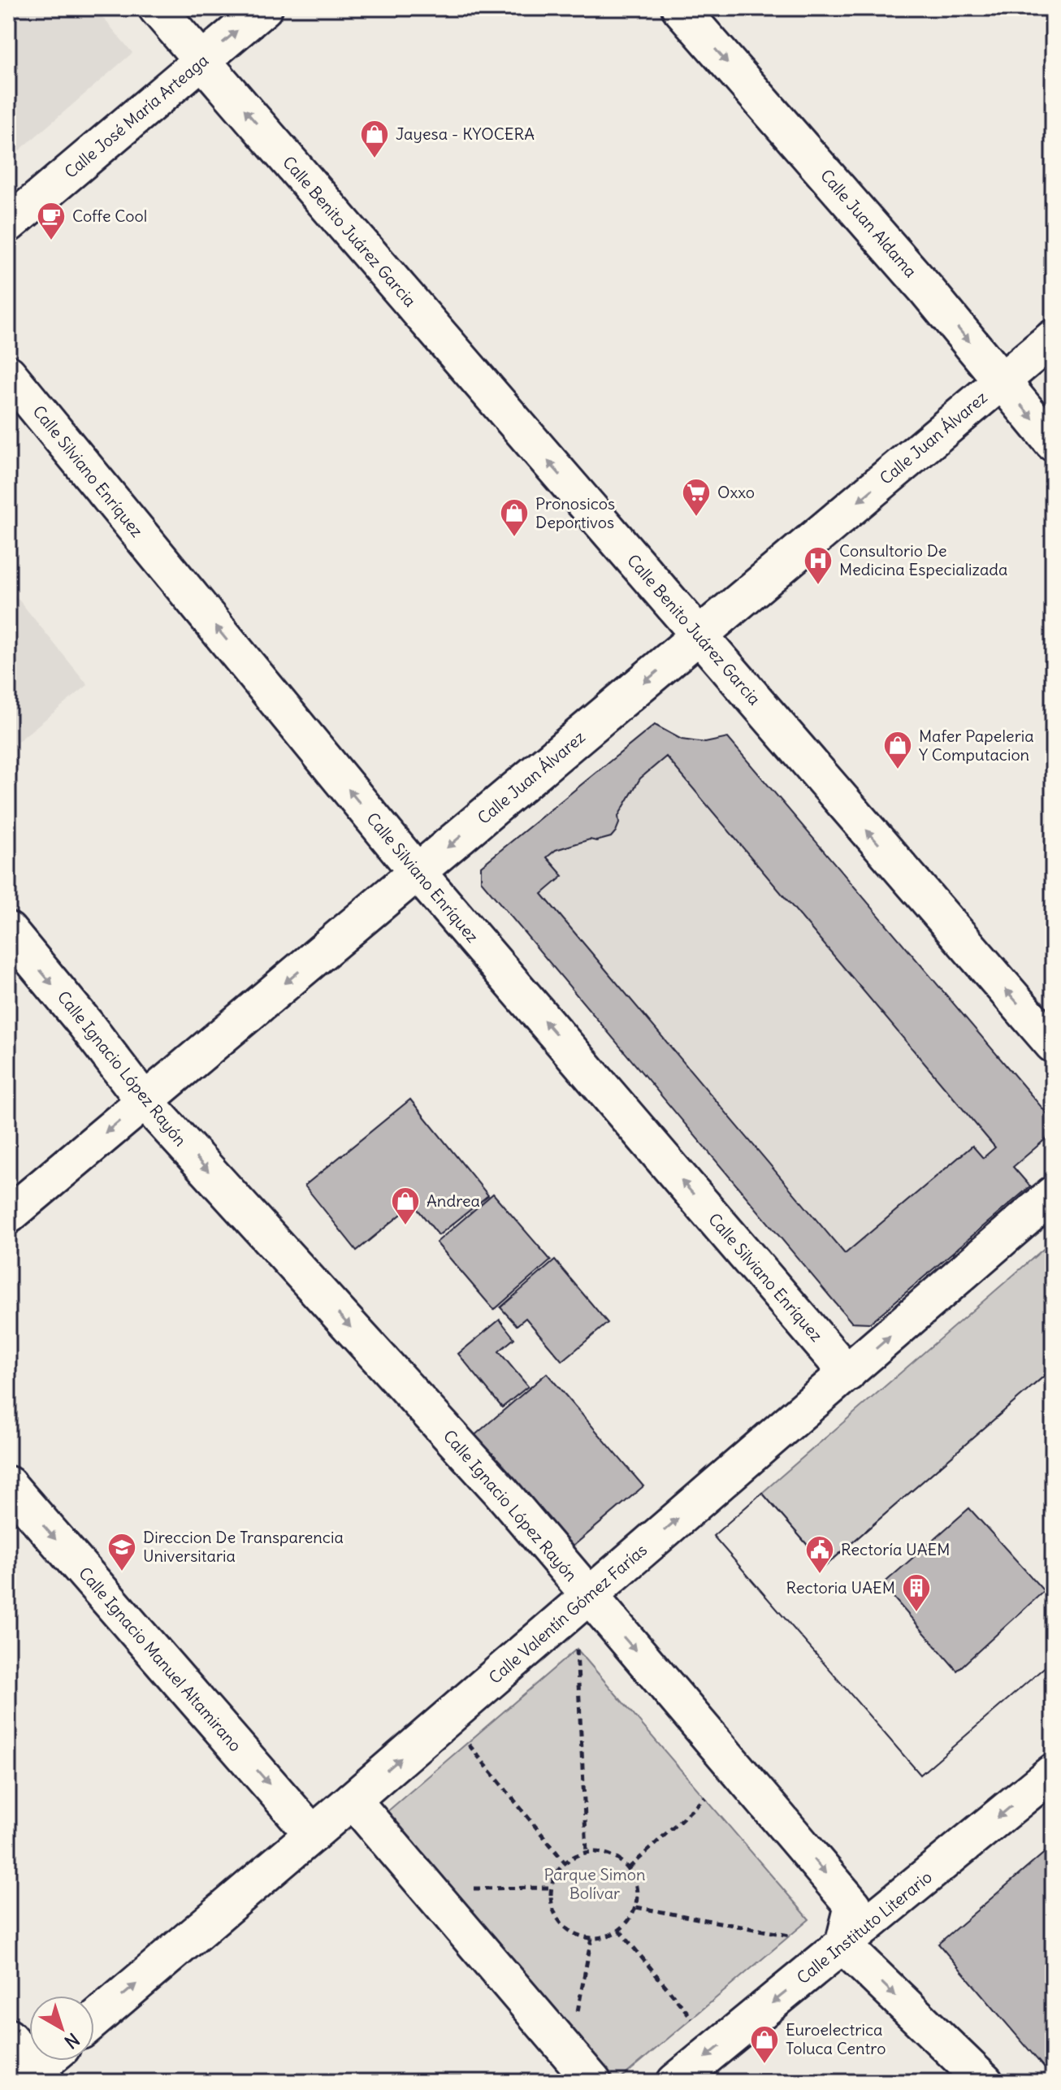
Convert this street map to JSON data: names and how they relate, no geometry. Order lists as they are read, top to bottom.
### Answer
{
  "streets": {
    "street": [
      "Calle José María Arteaga",
      "Calle Juan Aldama",
      "Calle Benito Juárez Garcia",
      "Calle Juan Álvarez",
      "Calle Silviano Enríquez",
      "Calle Ignacio López Rayón",
      "Calle Valentín Gómez Farías",
      "Calle Ignacio Manuel Altamirano",
      "Calle Instituto Literario"
    ]
  },
  "crossings": [
    ["Calle José María Arteaga", "Calle Benito Juárez Garcia"],
    ["Calle Juan Aldama", "Calle Juan Álvarez"],
    ["Calle Benito Juárez Garcia", "Calle Juan Álvarez"],
    ["Calle Juan Álvarez", "Calle Silviano Enríquez"],
    ["Calle Juan Álvarez", "Calle Ignacio López Rayón"],
    ["Calle Silviano Enríquez", "Calle Valentín Gómez Farías"],
    ["Calle Ignacio López Rayón", "Calle Valentín Gómez Farías"],
    ["Calle Ignacio López Rayón", "Calle Instituto Literario"],
    ["Calle Valentín Gómez Farías", "Calle Ignacio Manuel Altamirano"]
  ],
  "one_way": [
    "Calle Juan Aldama",
    "Calle Benito Juárez Garcia",
    "Calle Juan Álvarez",
    "Calle Silviano Enríquez",
    "Calle Ignacio López Rayón",
    "Calle Valentín Gómez Farías",
    "Calle Ignacio Manuel Altamirano",
    "Calle Instituto Literario"
  ],
  "parks": ["Parque Simon Bolívar"],
  "places": {
    "shop": [
      "Jayesa - KYOCERA",
      "Pronosicos Deportivos",
      "Mafer Papeleria Y Computacion",
      "Andrea",
      "Euroelectrica Toluca Centro"
    ],
    "cafe": ["Coffe Cool"],
    "supermarket": ["Oxxo"],
    "hospital": ["Consultorio De Medicina Especializada"],
    "school or university": ["Direccion De Transparencia Universitaria"],
    "public building": ["Rectoría UAEM"],
    "building": ["Rectoria UAEM"]
  },
  "north": "bottom right"
}
